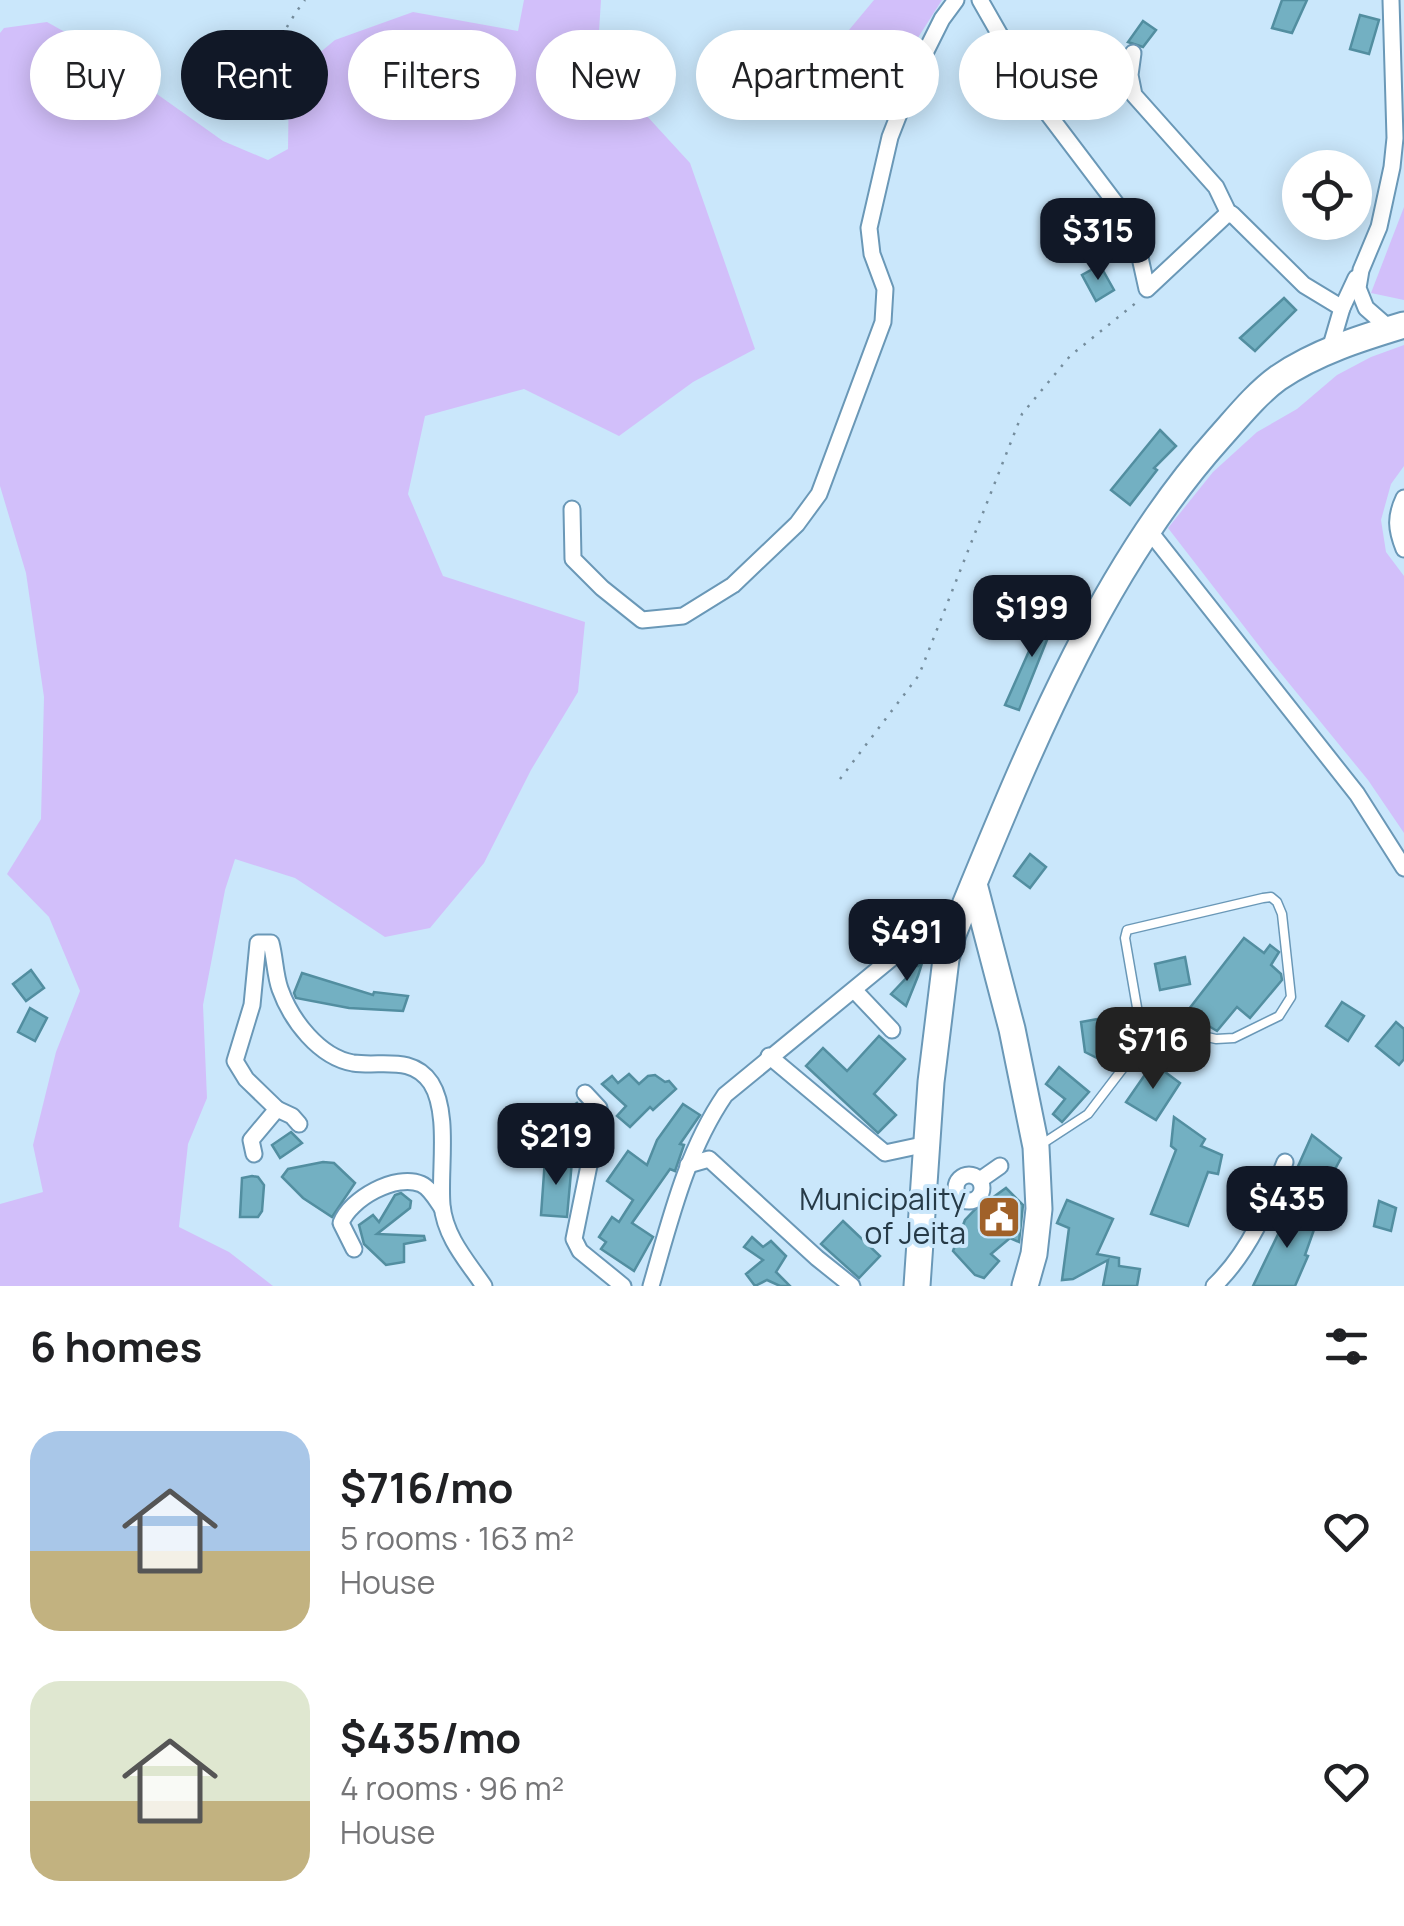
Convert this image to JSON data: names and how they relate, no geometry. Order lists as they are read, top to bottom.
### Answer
{
  "places": {
    "public building": ["Municipality of Jeita"]
  },
  "page": {
    "chip": [
      "Buy",
      "Rent",
      "Filters",
      "New",
      "Apartment",
      "House"
    ],
    "price": [
      "$315",
      "$199",
      "$491",
      "$716",
      "$219",
      "$435"
    ],
    "heading": "6 homes",
    "list": [
      {
        "name": "$716/mo",
        "note": "5 rooms · 163 m² · House"
      },
      {
        "name": "$435/mo",
        "note": "4 rooms · 96 m² · House"
      }
    ]
  }
}
